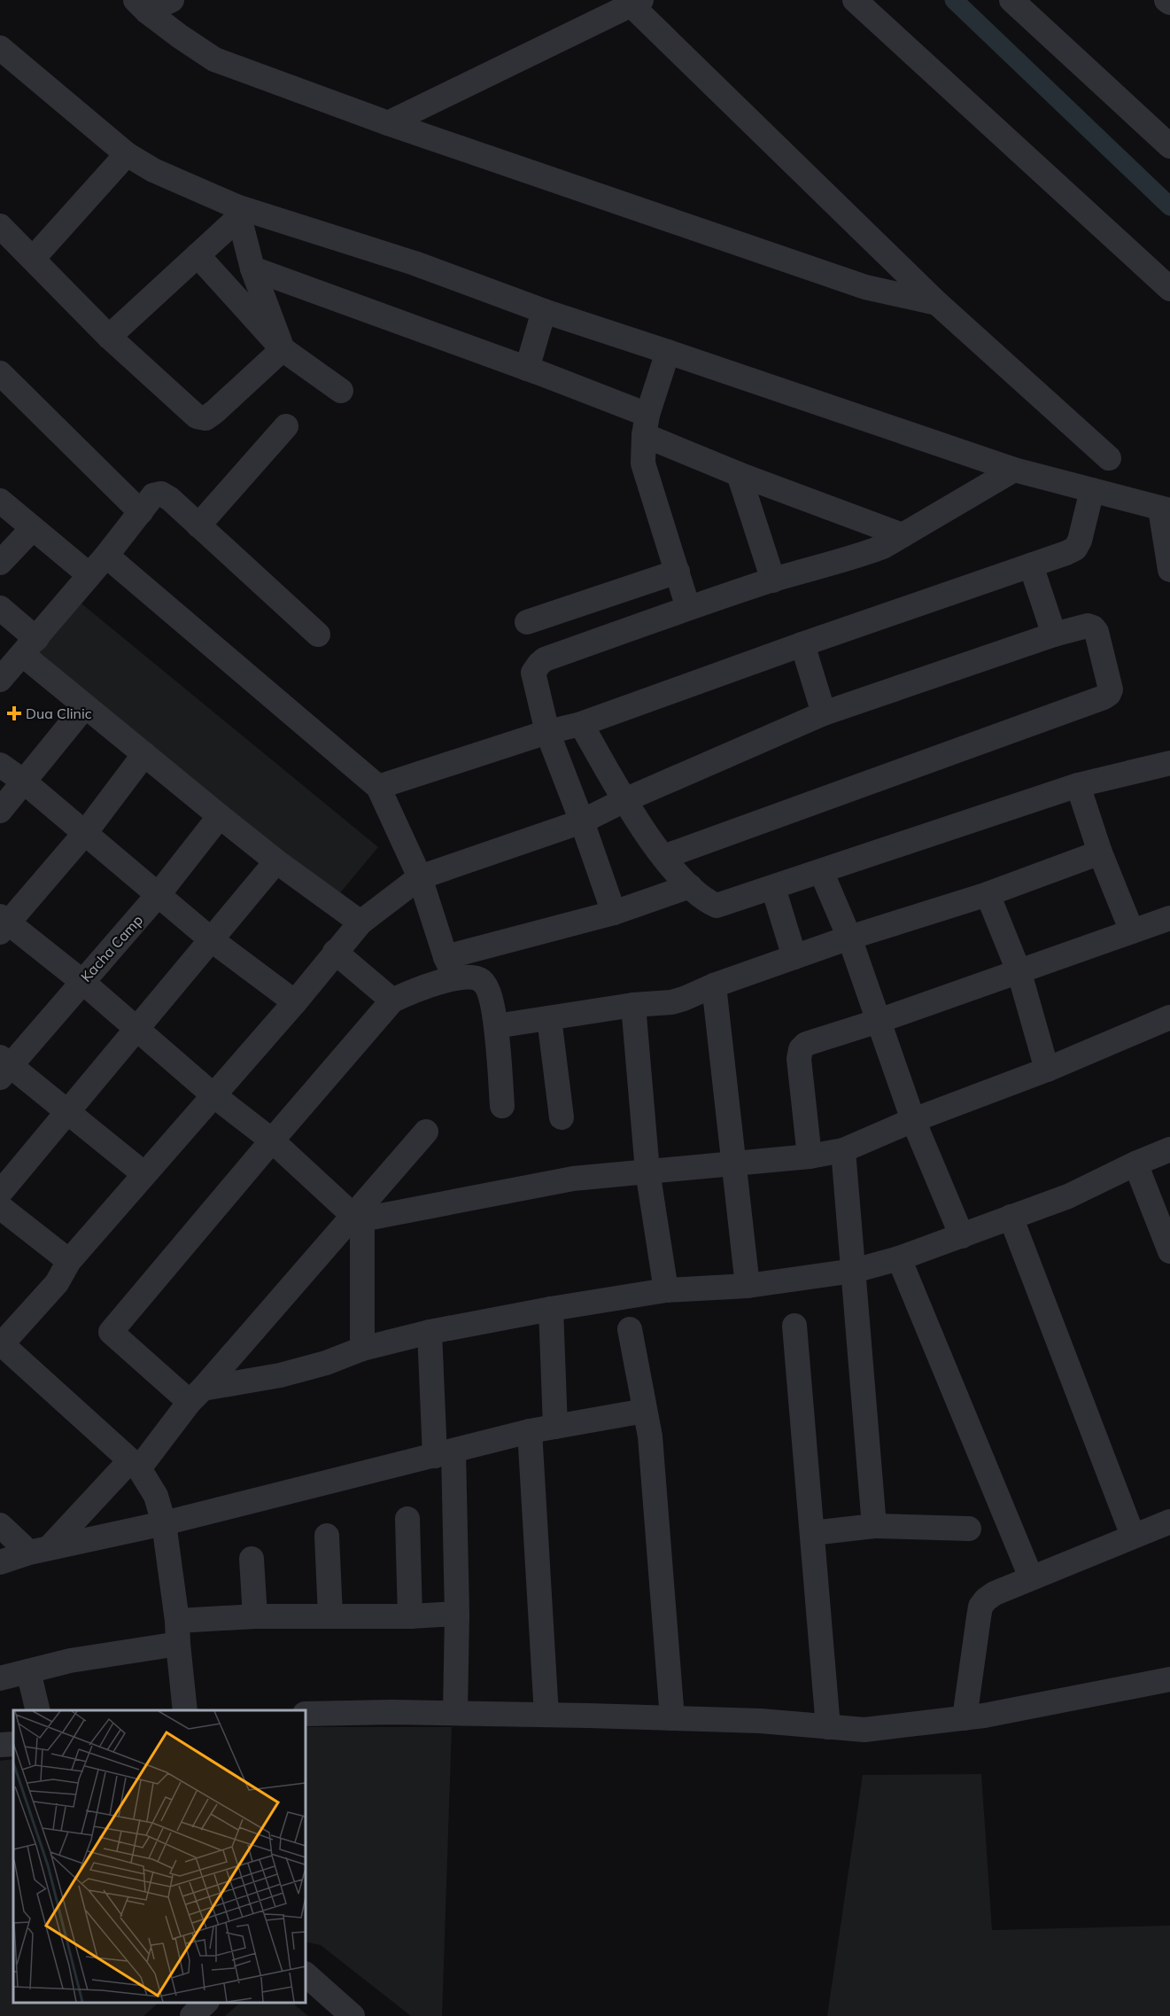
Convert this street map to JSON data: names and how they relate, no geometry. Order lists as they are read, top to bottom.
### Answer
{
  "streets": {
    "street": ["Kacha Camp"]
  },
  "places": {
    "health": ["Dua Clinic"]
  }
}
